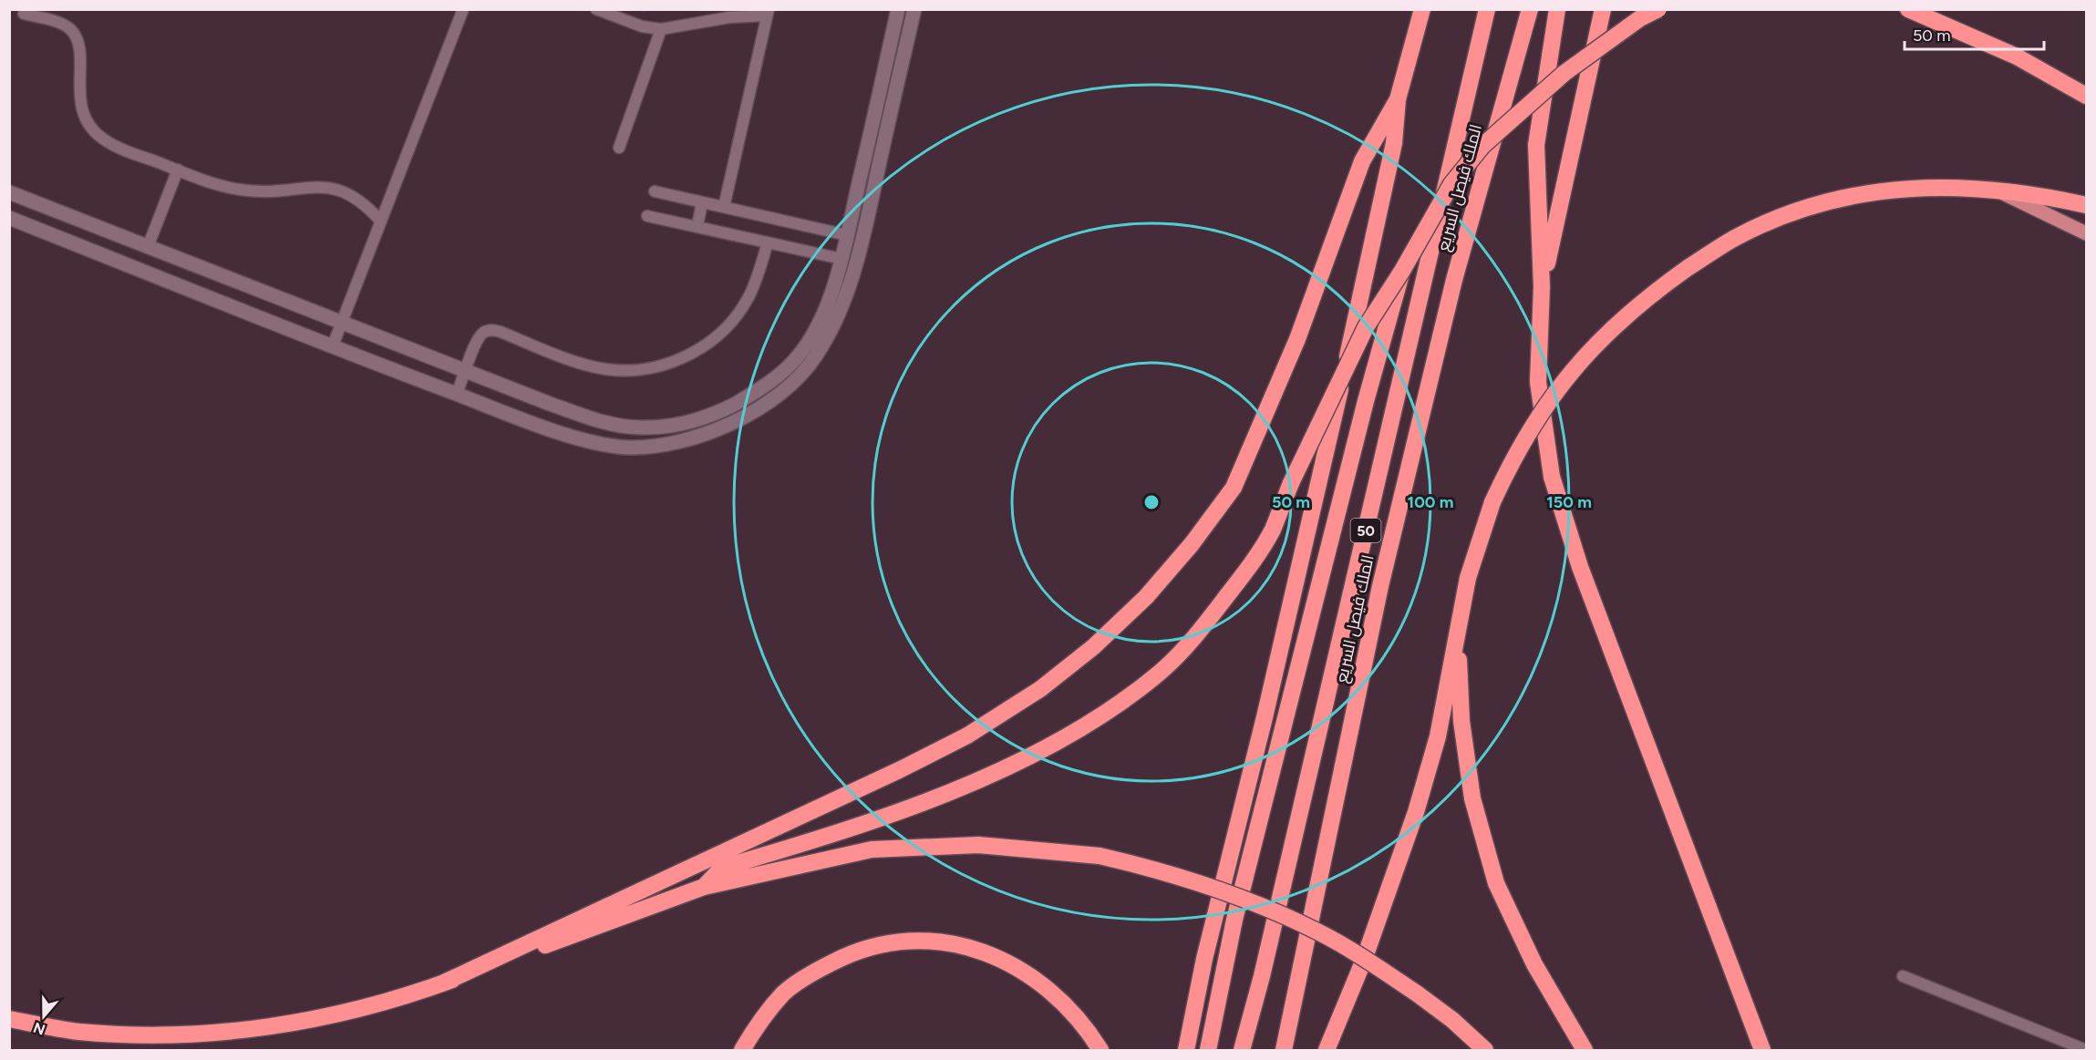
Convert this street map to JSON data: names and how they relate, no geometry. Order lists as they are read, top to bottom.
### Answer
{
  "streets": {
    "highway": ["الملك فيصل السريع", "50"]
  },
  "scale_bar": "50 m",
  "north": "bottom",
  "rings": ["50 m", "100 m", "150 m"]
}
